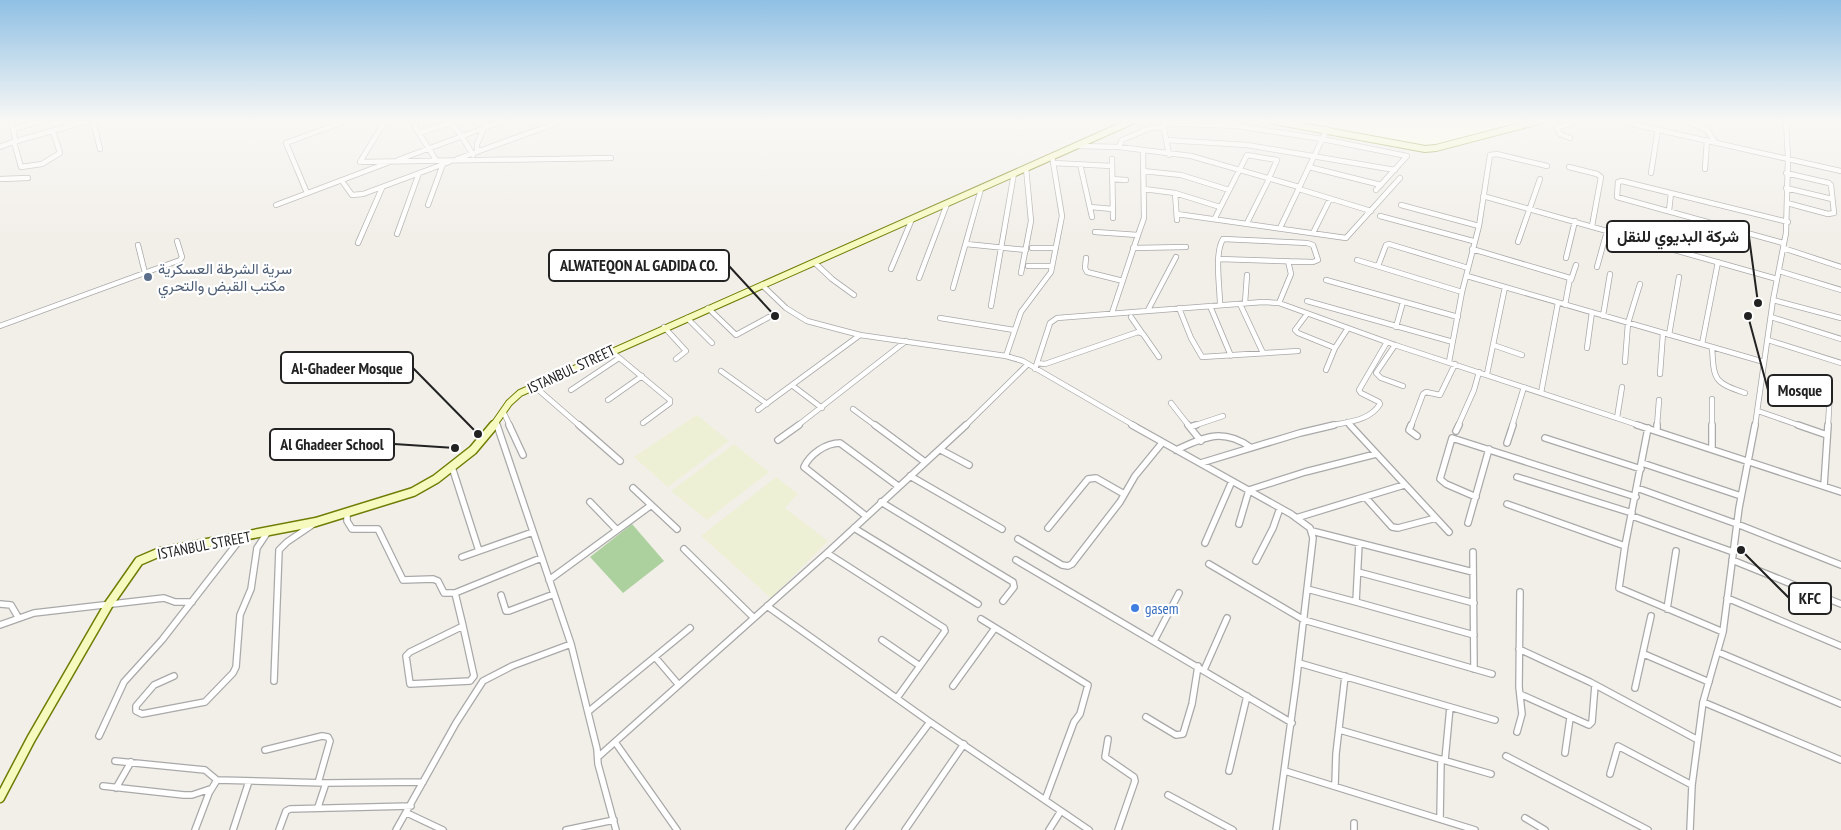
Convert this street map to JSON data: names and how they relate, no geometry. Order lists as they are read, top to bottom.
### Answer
{
  "streets": {
    "street": ["ISTANBUL STREET"]
  },
  "places": [
    "سرية الشرطة العسكرية مكتب القبض والتحري",
    "شركة البديوي للنقل",
    "ALWATEQON AL GADIDA CO.",
    "Mosque",
    "Al-Ghadeer Mosque",
    "Al Ghadeer School",
    "KFC",
    "gasem"
  ]
}
